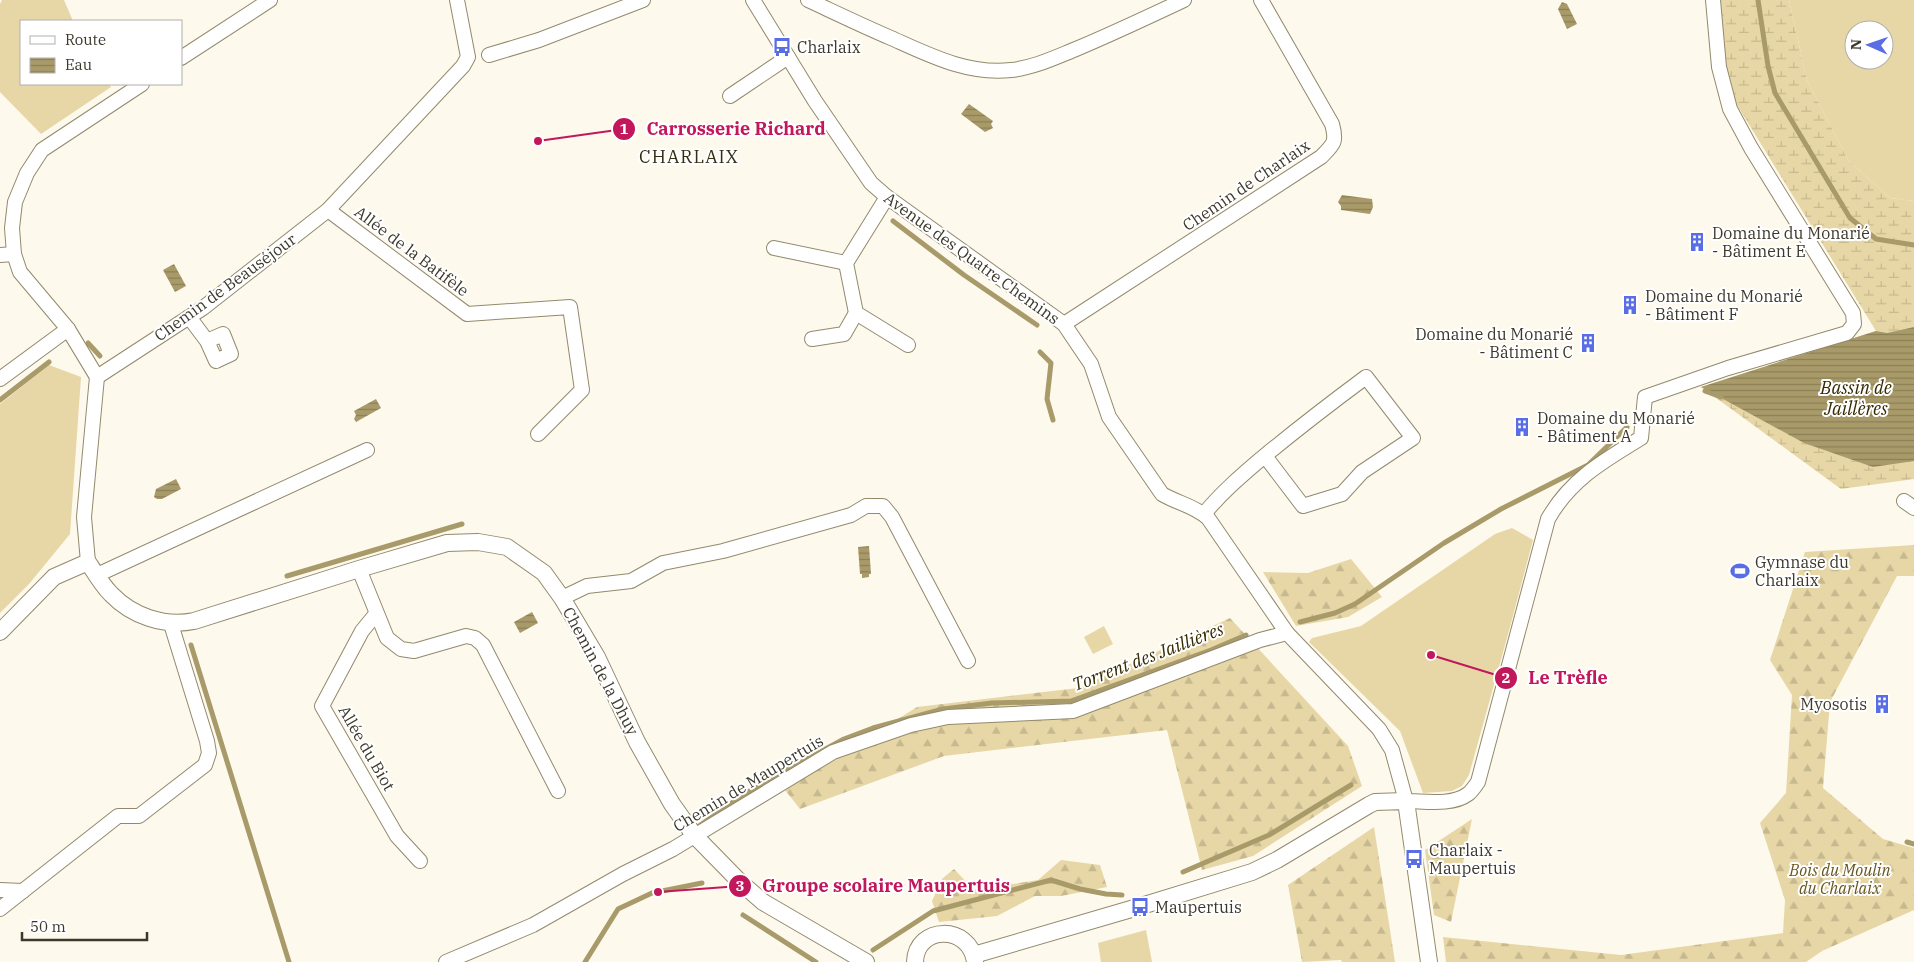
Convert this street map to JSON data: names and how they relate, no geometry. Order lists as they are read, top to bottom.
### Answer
{
  "streets": {
    "street": [
      "Chemin de Charlaix",
      "Allée de la Batifèle",
      "Avenue des Quatre Chemins",
      "Chemin de Beauséjour",
      "Chemin de la Dhuy",
      "Allée du Biot",
      "Chemin de Maupertuis"
    ]
  },
  "crossings": [
    ["Chemin de Charlaix", "Avenue des Quatre Chemins"],
    ["Allée de la Batifèle", "Chemin de Beauséjour"],
    ["Avenue des Quatre Chemins", "Chemin de Maupertuis"],
    ["Chemin de la Dhuy", "Chemin de Maupertuis"]
  ],
  "districts": ["CHARLAIX"],
  "water": ["Bassin de Jaillères", "Torrent des Jaillières"],
  "parks": ["Bois du Moulin du Charlaix"],
  "places": {
    "bus stop": ["Charlaix", "Charlaix - Maupertuis", "Maupertuis"],
    "other": ["Carrosserie Richard", "Le Trèfle", "Groupe scolaire Maupertuis"],
    "building": [
      "Domaine du Monarié - Bâtiment E",
      "Domaine du Monarié - Bâtiment F",
      "Domaine du Monarié - Bâtiment C",
      "Domaine du Monarié - Bâtiment A",
      "Myosotis"
    ],
    "sports": ["Gymnase du Charlaix"]
  },
  "legend": ["Route", "Eau"],
  "scale_bar": "50 m",
  "north": "left"
}
